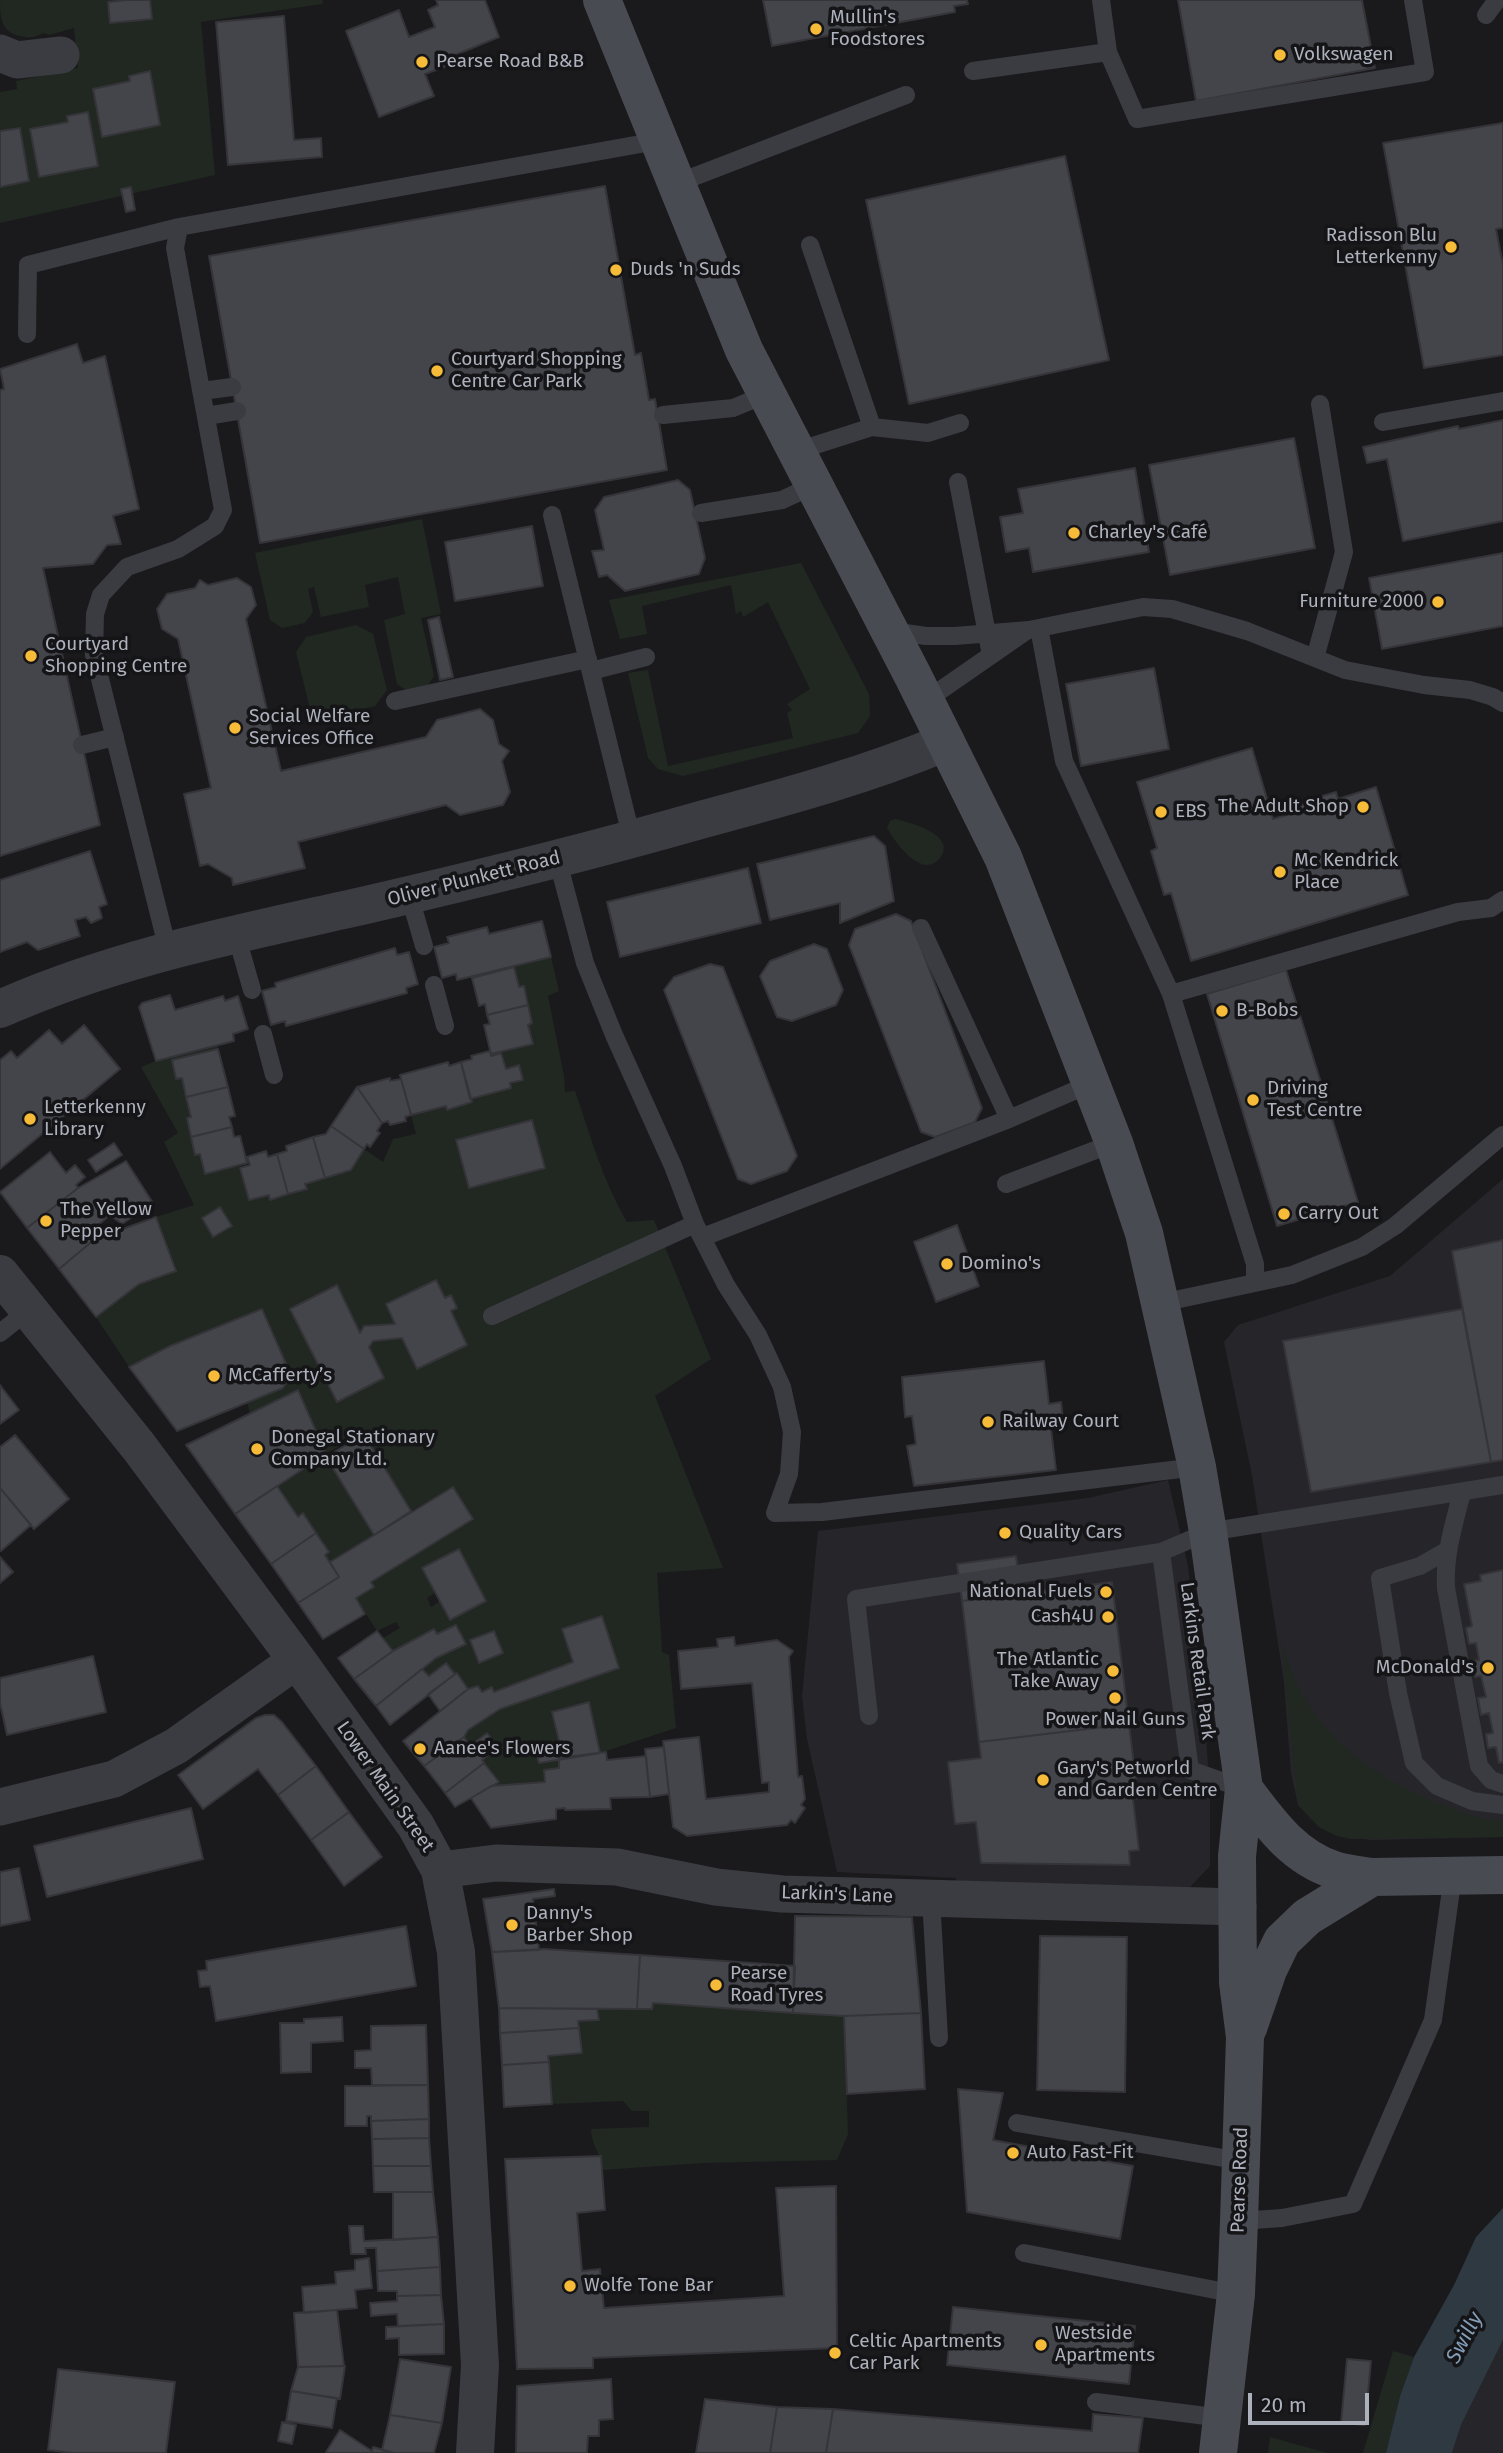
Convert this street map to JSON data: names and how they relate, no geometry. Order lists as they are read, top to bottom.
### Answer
{
  "streets": {
    "main road": ["Pearse Road"],
    "street": ["Oliver Plunkett Road", "Lower Main Street", "Larkin's Lane"],
    "lane": ["Larkins Retail Park"]
  },
  "crossings": [
    ["Oliver Plunkett Road", "Pearse Road"],
    ["Larkins Retail Park", "Pearse Road"],
    ["Lower Main Street", "Larkin's Lane"],
    ["Larkin's Lane", "Pearse Road"]
  ],
  "water": ["Swilly"],
  "places": [
    "Mullin's Foodstores",
    "Volkswagen",
    "Pearse Road B&B",
    "Radisson Blu Letterkenny",
    "Duds 'n Suds",
    "Courtyard Shopping Centre Car Park",
    "Charley's Café",
    "Furniture 2000",
    "Courtyard Shopping Centre",
    "Social Welfare Services Office",
    "The Adult Shop",
    "EBS",
    "Mc Kendrick Place",
    "B-Bobs",
    "Driving Test Centre",
    "Letterkenny Library",
    "Carry Out",
    "The Yellow Pepper",
    "Domino's",
    "McCafferty’s",
    "Railway Court",
    "Donegal Stationary Company Ltd.",
    "Quality Cars",
    "National Fuels",
    "Cash4U",
    "McDonald's",
    "The Atlantic Take Away",
    "Power Nail Guns",
    "Aanee's Flowers",
    "Gary's Petworld and Garden Centre",
    "Danny's Barber Shop",
    "Pearse Road Tyres",
    "Auto Fast-Fit",
    "Wolfe Tone Bar",
    "Westside Apartments",
    "Celtic Apartments Car Park"
  ],
  "scale_bar": "20 m"
}
